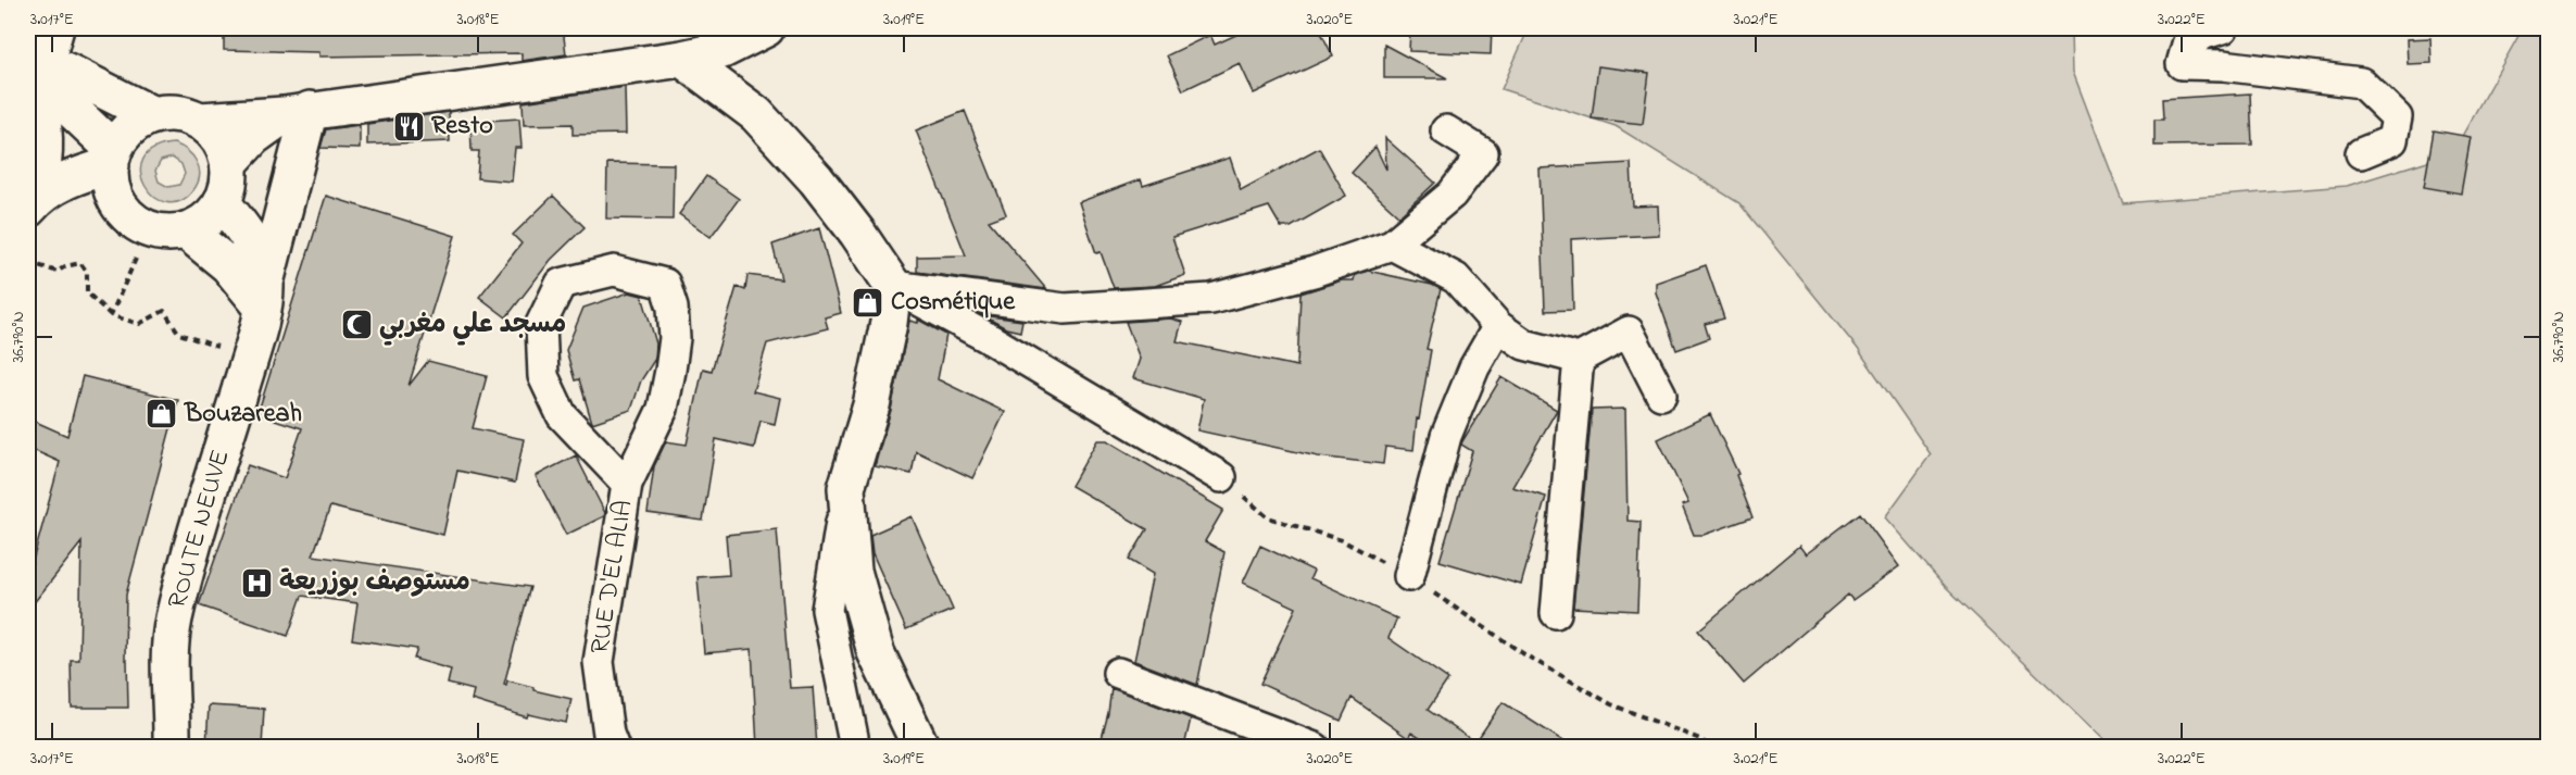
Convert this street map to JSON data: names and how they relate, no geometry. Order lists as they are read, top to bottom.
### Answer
{
  "streets": {
    "main road": ["ROUTE NEUVE"],
    "street": ["RUE D'EL ALIA"]
  },
  "places": {
    "restaurant": ["Resto"],
    "shop": ["Cosmétique", "Bouzareah"],
    "mosque": ["مسجد علي مغربي"],
    "hospital": ["مستوصف بوزريعة"]
  },
  "coordinates": [
    "3.017°E",
    "3.018°E",
    "3.019°E",
    "3.020°E",
    "3.021°E",
    "3.022°E",
    "36.790°N"
  ]
}
